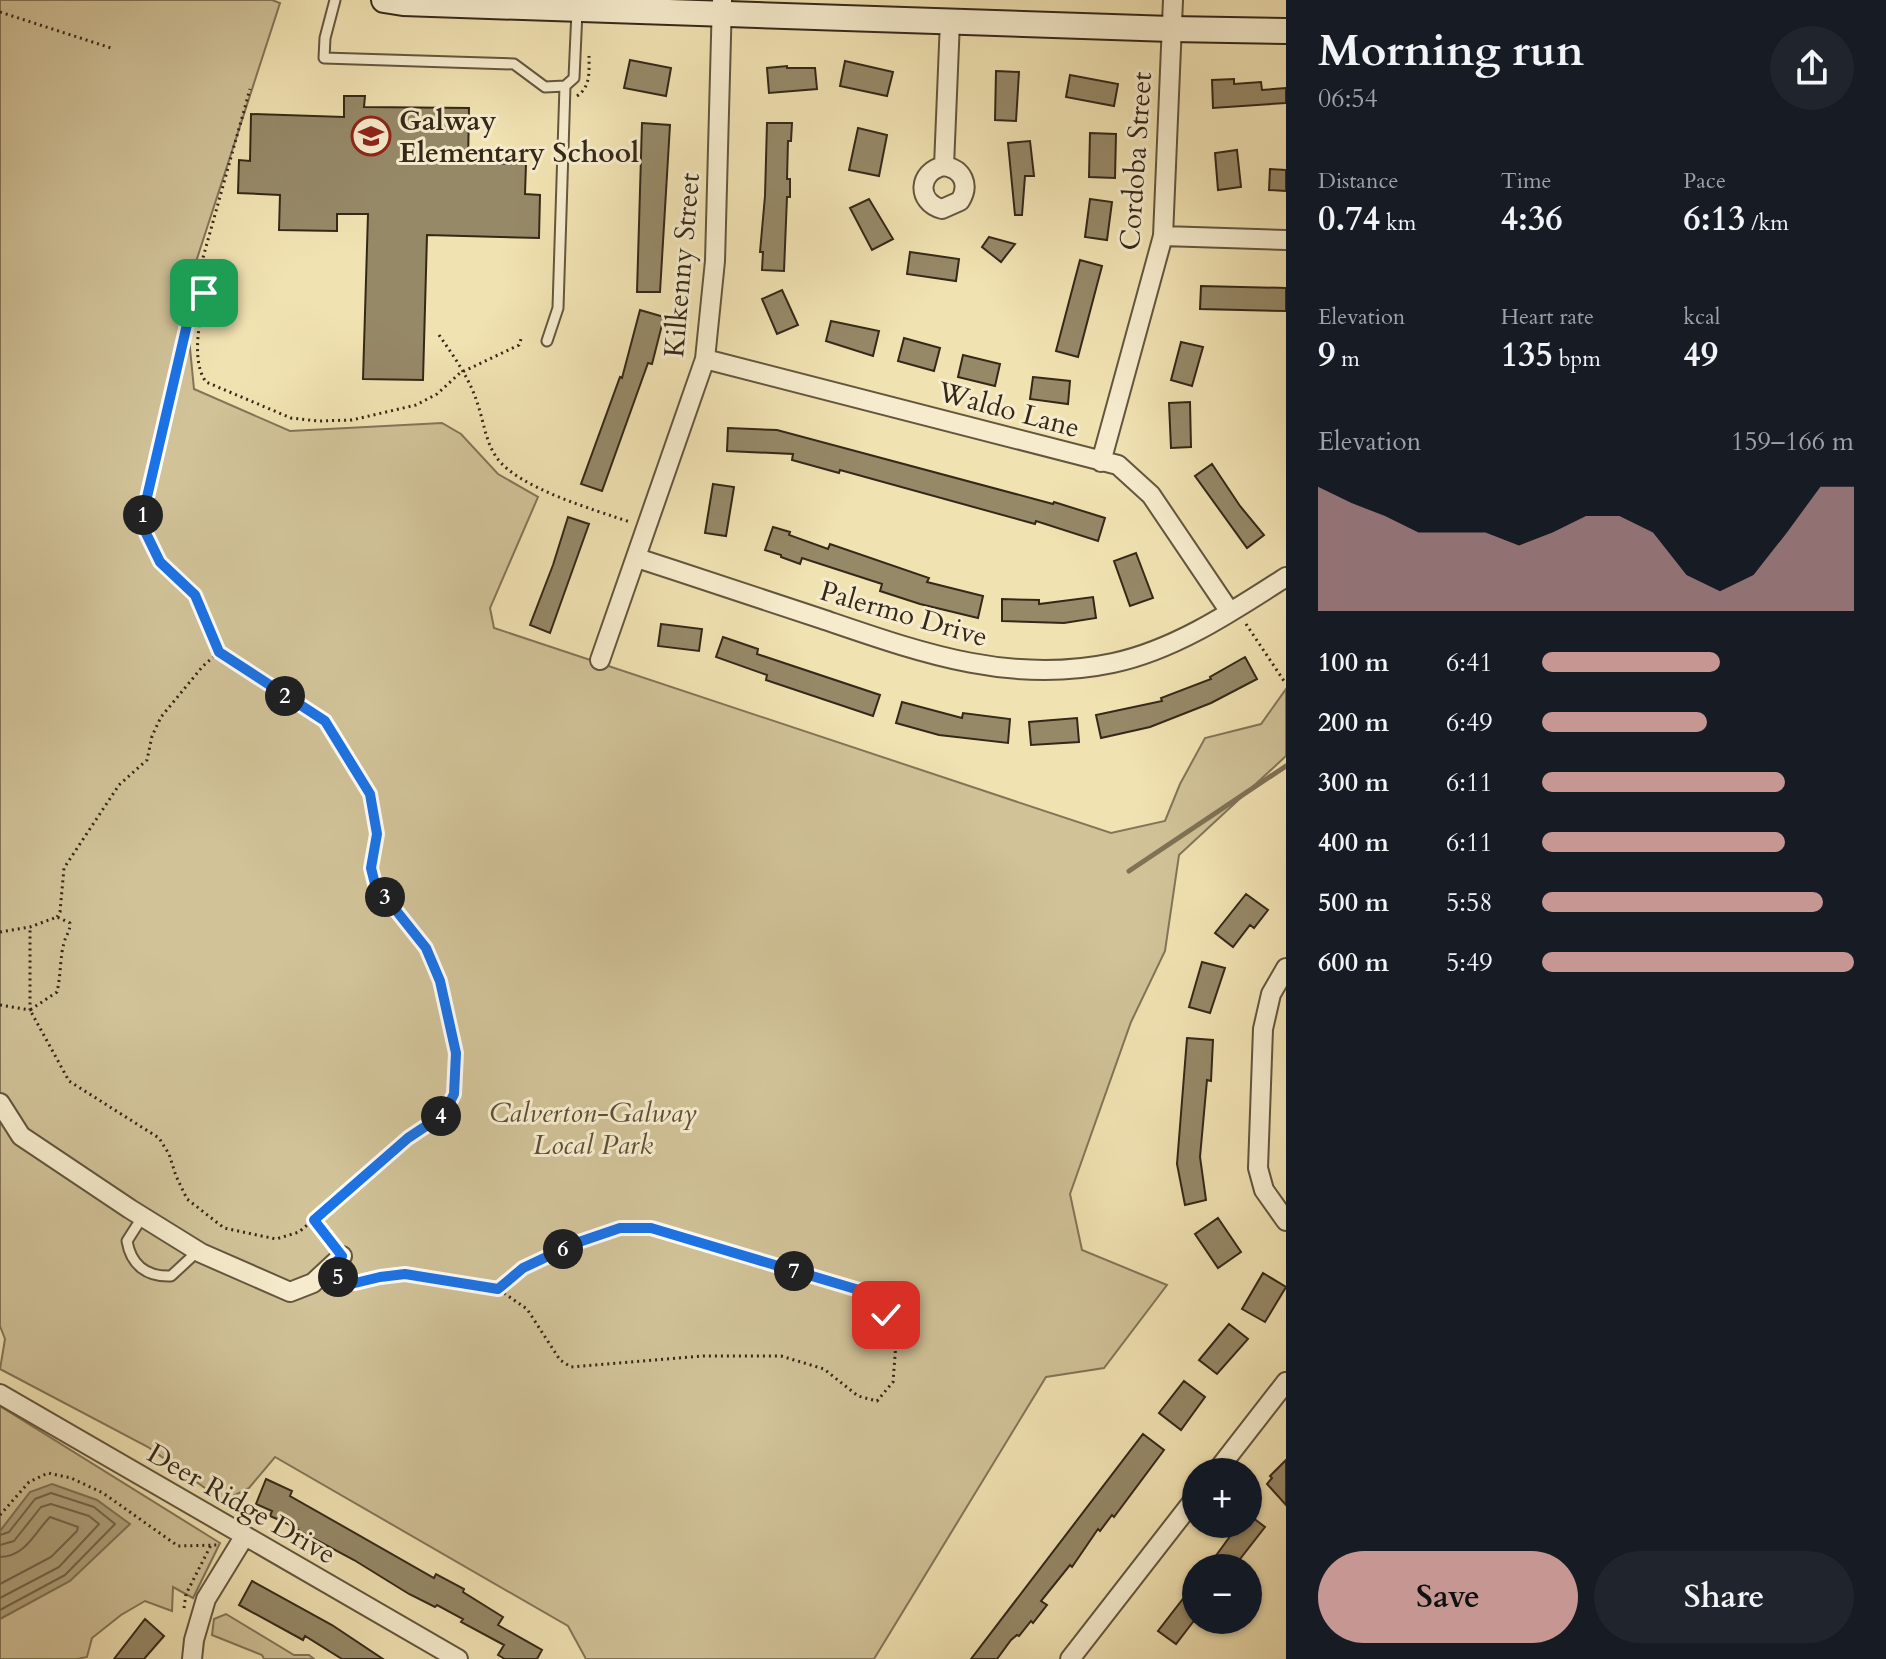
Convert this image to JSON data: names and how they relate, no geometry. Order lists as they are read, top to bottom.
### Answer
{
  "streets": {
    "street": [
      "Cordoba Street",
      "Kilkenny Street",
      "Waldo Lane",
      "Palermo Drive",
      "Deer Ridge Drive"
    ]
  },
  "crossings": [
    ["Cordoba Street", "Waldo Lane"],
    ["Kilkenny Street", "Waldo Lane"],
    ["Kilkenny Street", "Palermo Drive"],
    ["Waldo Lane", "Palermo Drive"]
  ],
  "parks": ["Calverton-Galway Local Park"],
  "places": {
    "school or university": ["Galway Elementary School"]
  },
  "page": {
    "heading": ["Morning run", "06:54"],
    "stats": [
      ["Distance", "0.74 km"],
      ["Time", "4:36"],
      ["Pace", "6:13 /km"],
      ["Elevation", "9 m"],
      ["Heart rate", "135 bpm"],
      ["kcal", "49"]
    ],
    "chart": ["Elevation", "159–166 m"],
    "pins": [
      "1",
      "2",
      "3",
      "4",
      "6",
      "7",
      "5"
    ],
    "list": [
      {
        "name": "100 m",
        "note": "6:41"
      },
      {
        "name": "200 m",
        "note": "6:49"
      },
      {
        "name": "300 m",
        "note": "6:11"
      },
      {
        "name": "400 m",
        "note": "6:11"
      },
      {
        "name": "500 m",
        "note": "5:58"
      },
      {
        "name": "600 m",
        "note": "5:49"
      }
    ],
    "map_buttons": ["+", "−"],
    "buttons": ["Save", "Share"]
  }
}
